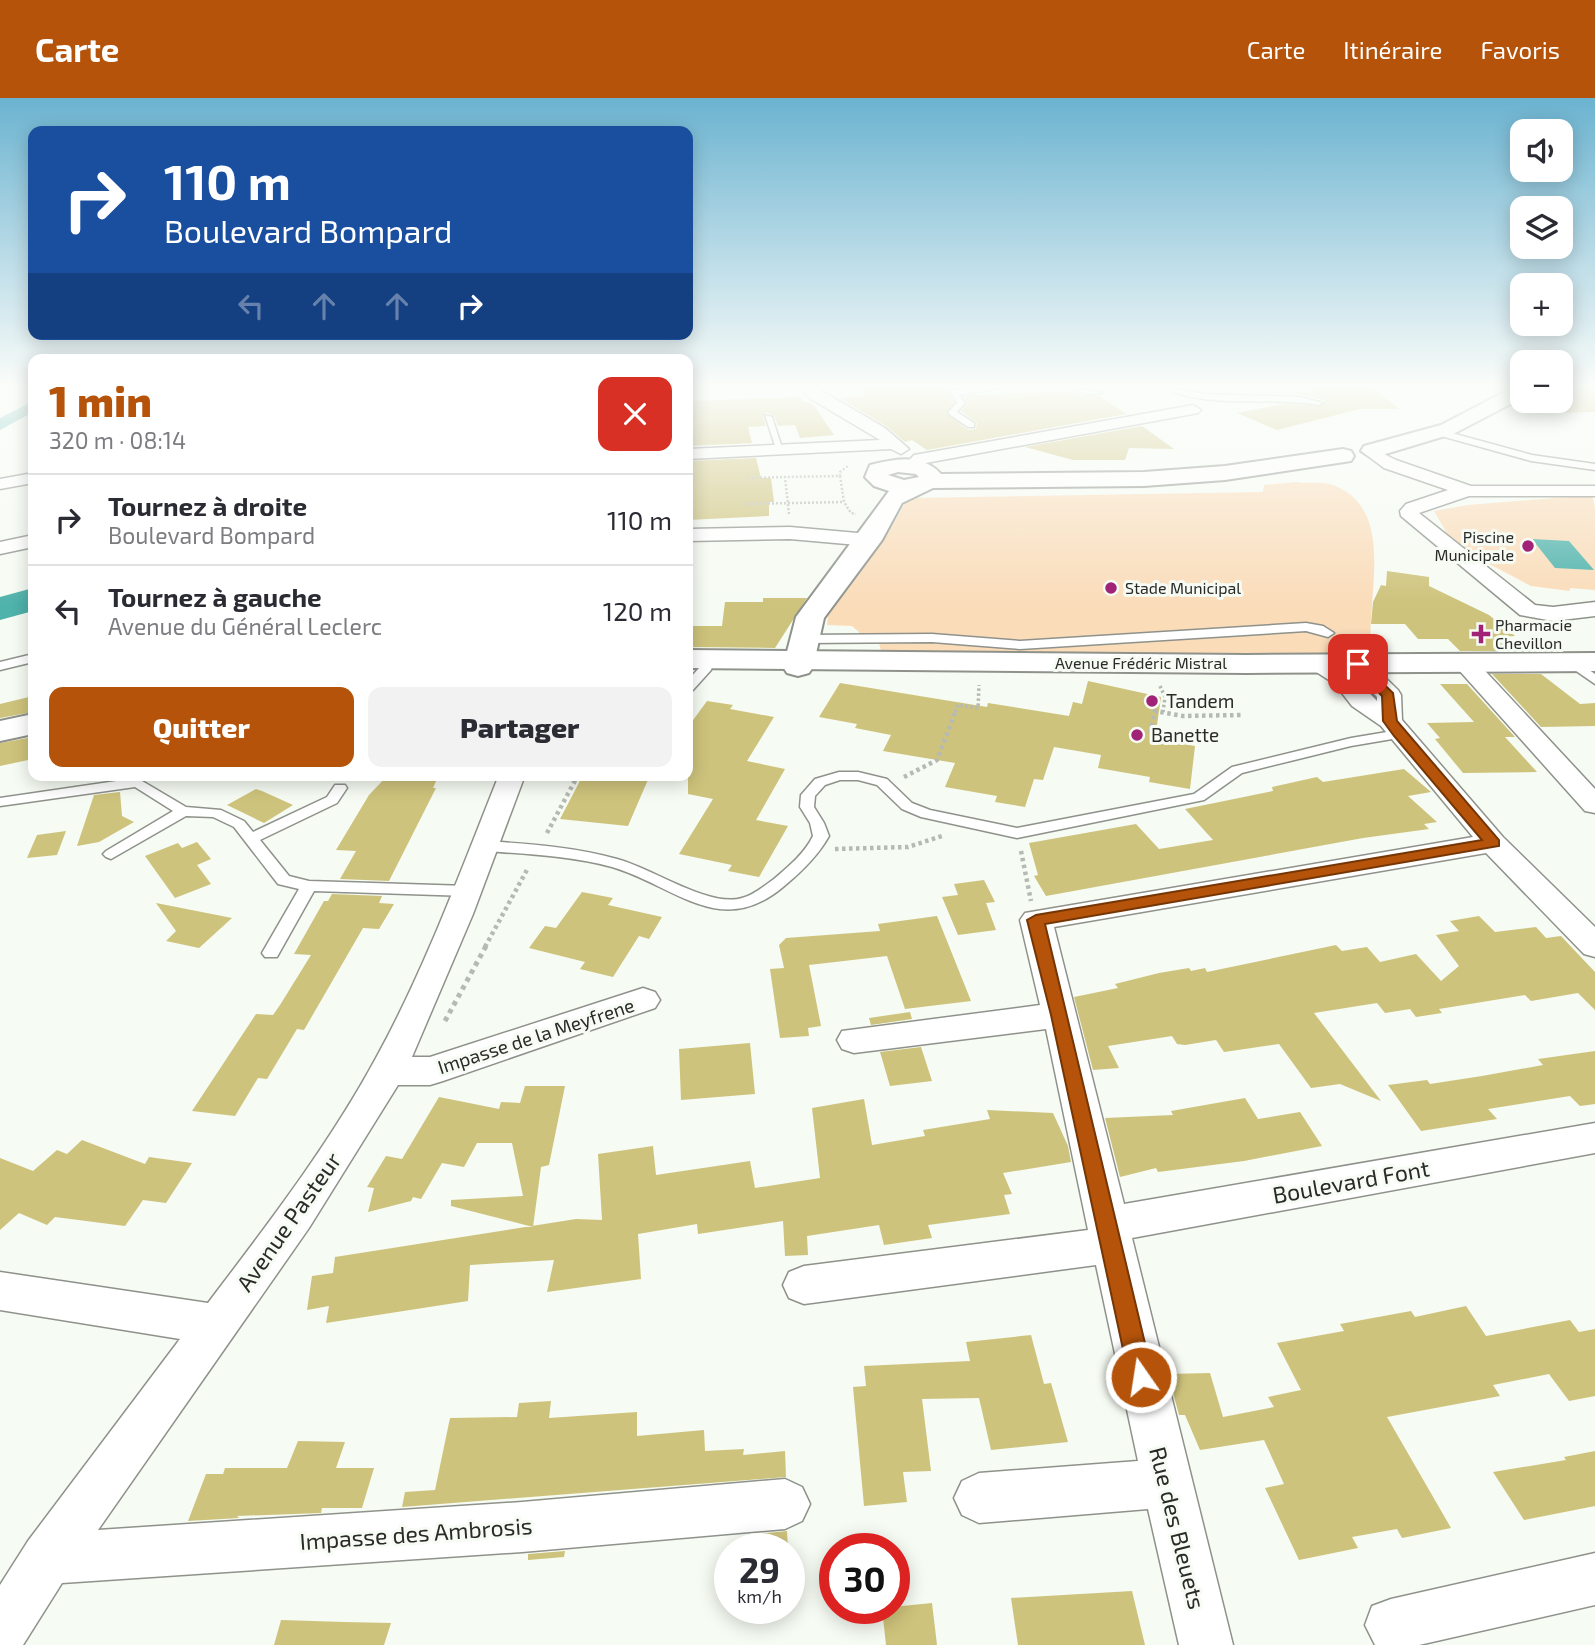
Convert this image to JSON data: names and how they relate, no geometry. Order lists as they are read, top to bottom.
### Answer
{
  "streets": {
    "street": [
      "Avenue Frédéric Mistral",
      "Impasse de la Meyfrene",
      "Boulevard Font",
      "Avenue Pasteur",
      "Rue des Bleuets",
      "Impasse des Ambrosis"
    ]
  },
  "crossings": [
    ["Impasse de la Meyfrene", "Avenue Pasteur"],
    ["Boulevard Font", "Rue des Bleuets"],
    ["Avenue Pasteur", "Impasse des Ambrosis"]
  ],
  "places": {
    "other": [
      "Piscine Municipale",
      "Stade Municipal",
      "Tandem",
      "Banette"
    ],
    "health": ["Pharmacie Chevillon"]
  },
  "page": {
    "header": "Carte",
    "nav": ["Carte", "Itinéraire", "Favoris"],
    "map_buttons": ["+", "−"],
    "turn": ["110 m", "Boulevard Bompard"],
    "heading": ["1 min", "320 m · 08:14"],
    "list": [
      {
        "name": "Tournez à droite",
        "note": "Boulevard Bompard",
        "value": "110 m"
      },
      {
        "name": "Tournez à gauche",
        "note": "Avenue du Général Leclerc",
        "value": "120 m"
      }
    ],
    "buttons": ["Quitter", "Partager"],
    "speed": "29 km/h",
    "limit": "30"
  }
}
